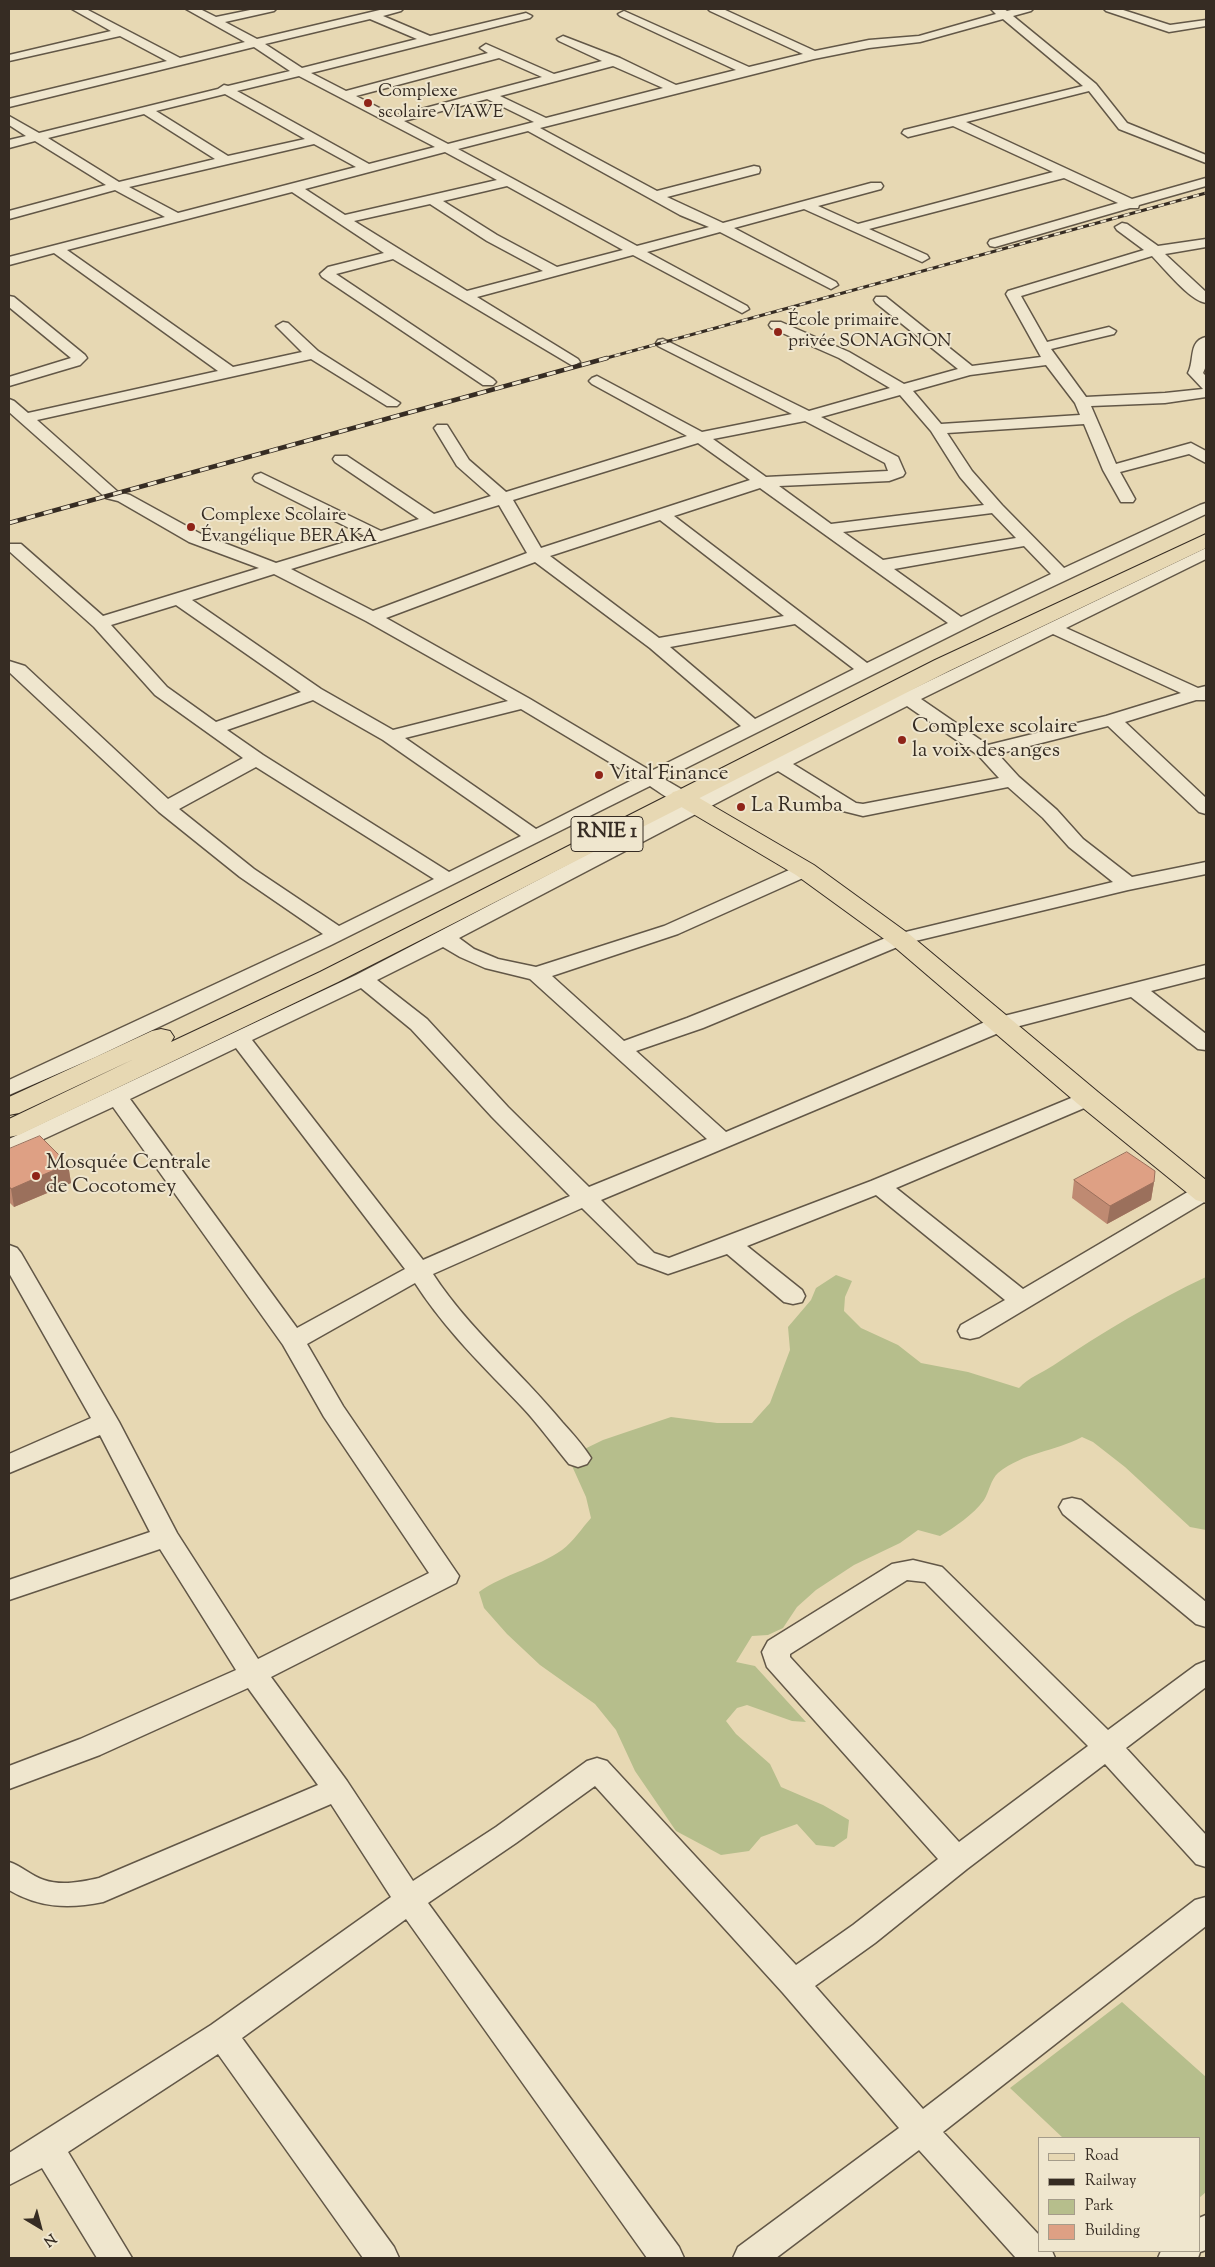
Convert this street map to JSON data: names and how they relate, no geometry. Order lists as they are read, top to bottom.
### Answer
{
  "streets": {
    "main road": ["RNIE 1"]
  },
  "places": [
    "Complexe scolaire VIAWE",
    "École primaire privée SONAGNON",
    "Complexe Scolaire Évangélique BERAKA",
    "Complexe scolaire la voix des anges",
    "Vital Finance",
    "La Rumba",
    "Mosquée Centrale de Cocotomey"
  ],
  "legend": [
    "Road",
    "Railway",
    "Park",
    "Building"
  ],
  "north": "bottom right"
}
